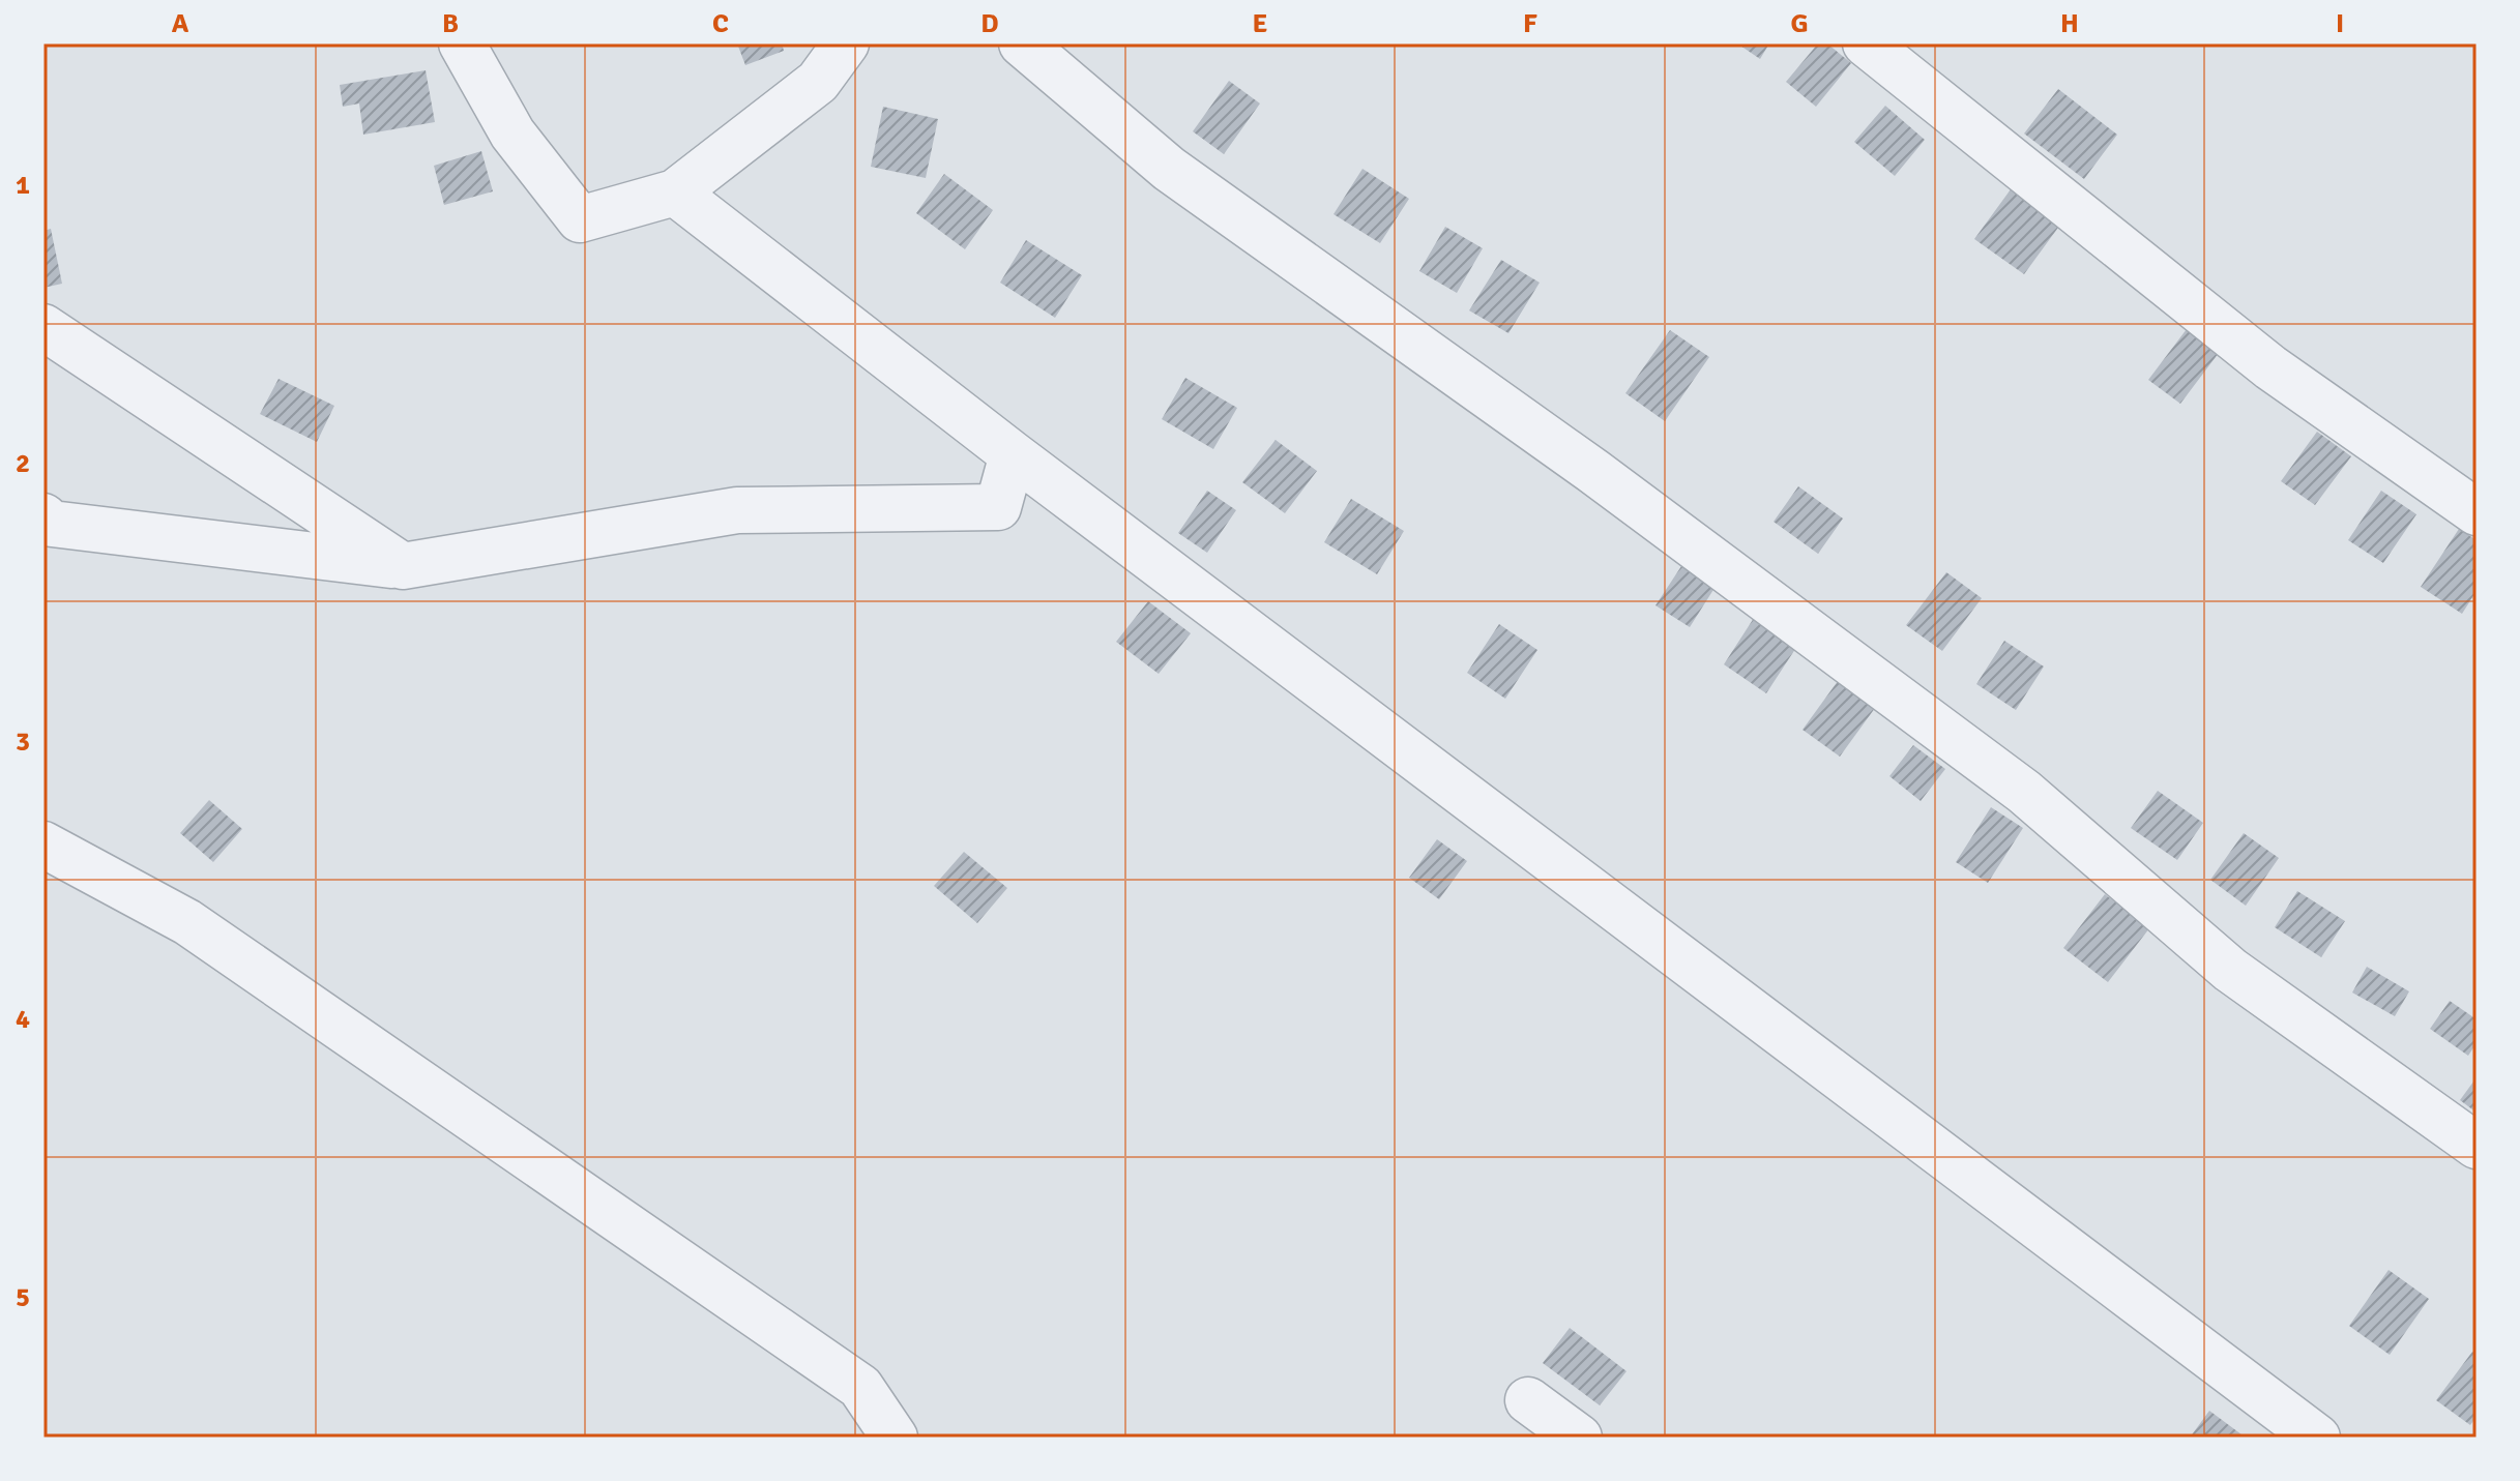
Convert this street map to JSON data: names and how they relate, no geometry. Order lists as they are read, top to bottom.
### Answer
{
  "grid": {
    "columns": [
      "A",
      "B",
      "C",
      "D",
      "E",
      "F",
      "G",
      "H",
      "I"
    ],
    "rows": [
      "1",
      "2",
      "3",
      "4",
      "5"
    ]
  }
}
